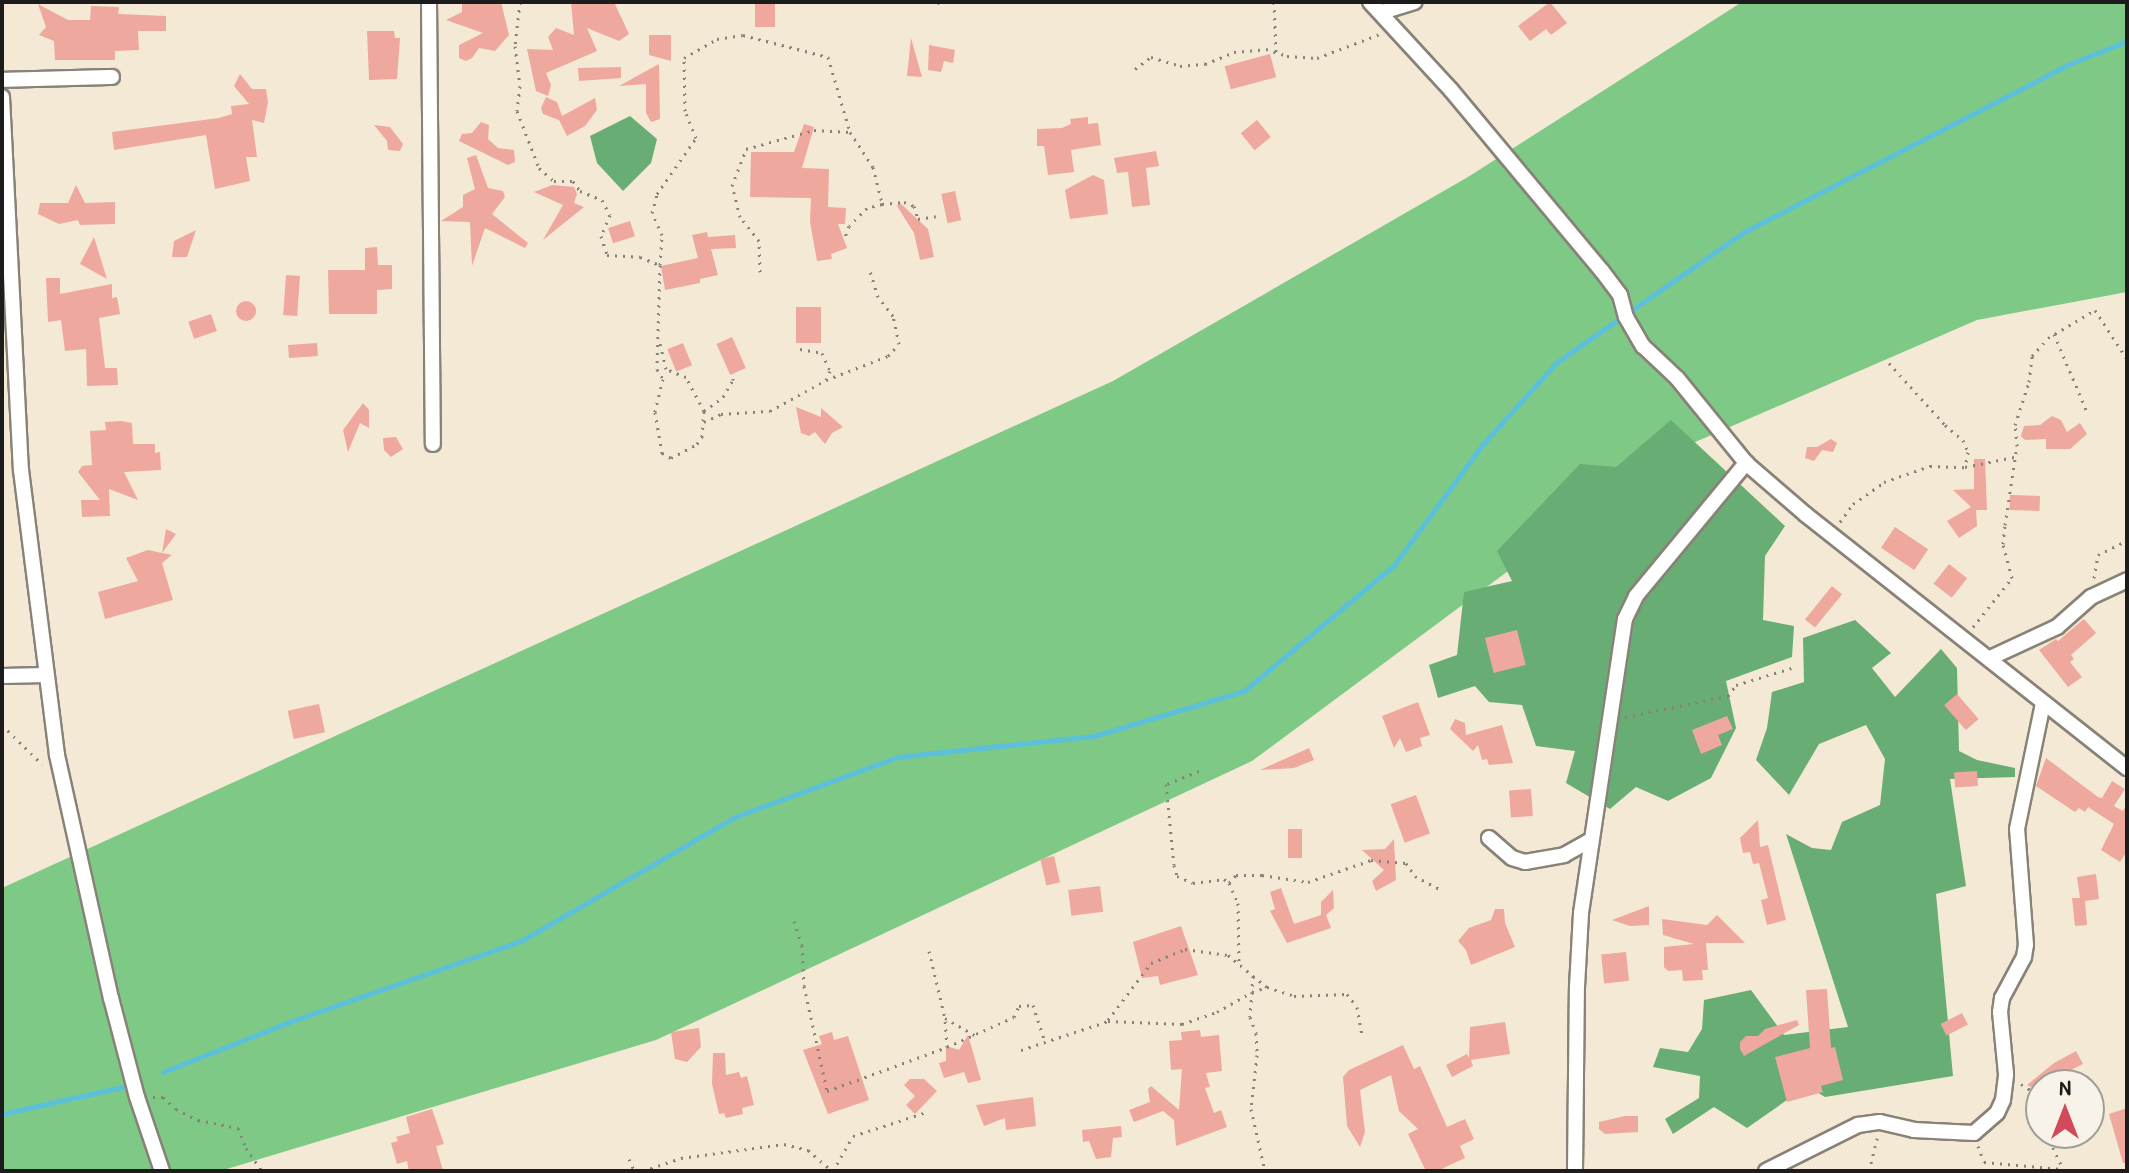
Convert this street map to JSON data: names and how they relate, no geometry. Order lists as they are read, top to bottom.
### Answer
{
  "north": "top"
}
